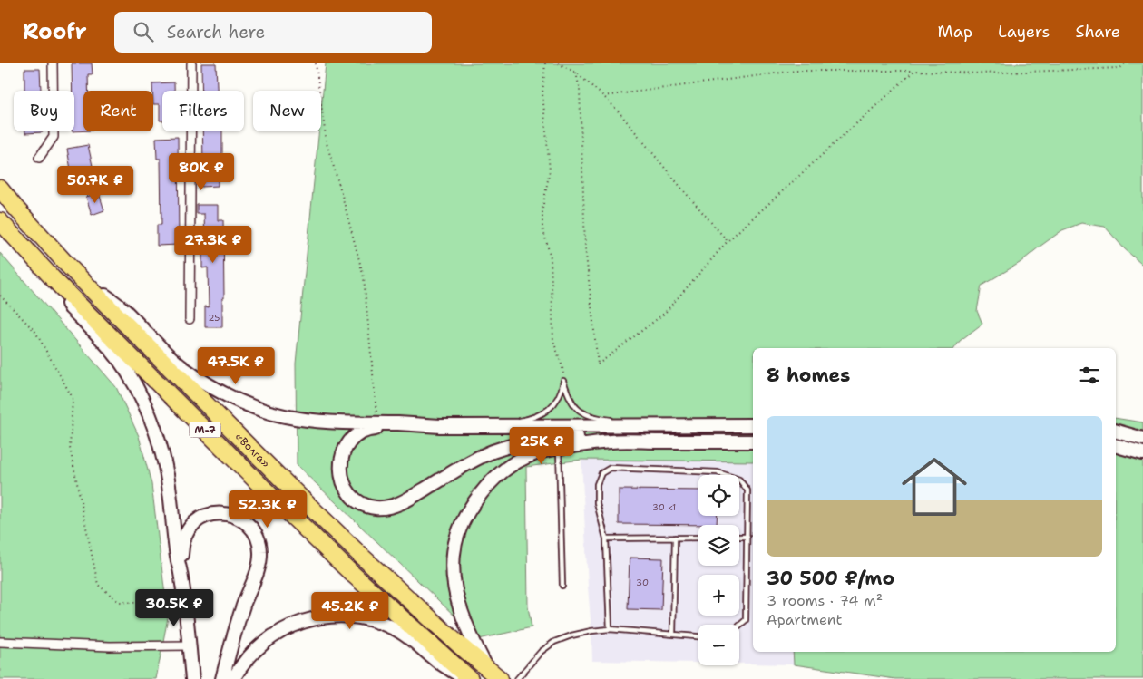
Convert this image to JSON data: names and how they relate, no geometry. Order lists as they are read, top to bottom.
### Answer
{
  "streets": {
    "highway": ["М-7", "«Волга»"]
  },
  "house_numbers": ["25", "30 к1", "30"],
  "page": {
    "header": "Roofr",
    "search": "Search here",
    "nav": ["Map", "Layers", "Share"],
    "chip": [
      "Buy",
      "Rent",
      "Filters",
      "New"
    ],
    "price": [
      "80K ₽",
      "50.7K ₽",
      "27.3K ₽",
      "47.5K ₽",
      "25K ₽",
      "52.3K ₽",
      "30.5K ₽",
      "45.2K ₽"
    ],
    "heading": "8 homes",
    "list": [
      {
        "name": "30 500 ₽/mo",
        "note": "3 rooms · 74 m² · Apartment"
      }
    ],
    "map_buttons": ["+", "−"]
  }
}
